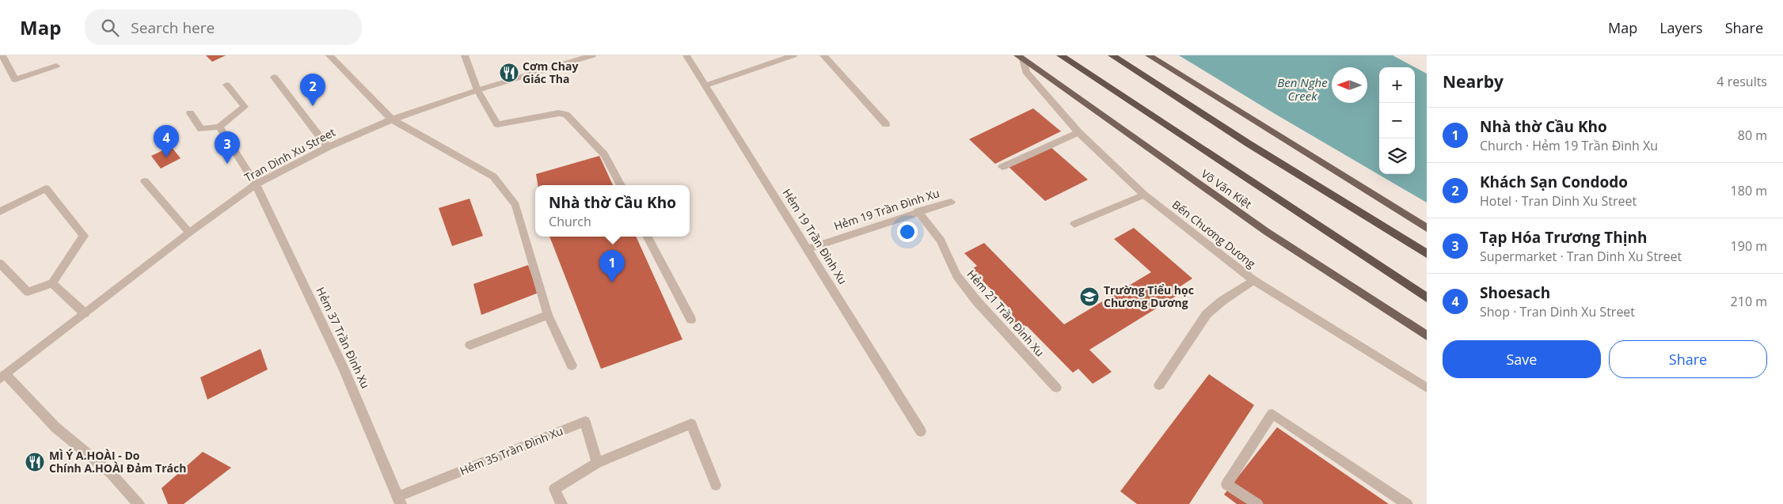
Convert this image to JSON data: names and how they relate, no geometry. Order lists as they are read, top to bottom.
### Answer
{
  "streets": {
    "highway": ["Võ Văn Kiệt"],
    "street": [
      "Tran Dinh Xu Street",
      "Hẻm 19 Trần Đình Xu",
      "Bến Chương Dương",
      "Hẻm 19 Trần Ðình Xu",
      "Hẻm 21 Trần Đình Xu",
      "Hẻm 37 Trần Ðình Xu",
      "Hẻm 35 Trần Đình Xu"
    ]
  },
  "crossings": [
    ["Tran Dinh Xu Street", "Hẻm 37 Trần Ðình Xu"],
    ["Võ Văn Kiệt", "Bến Chương Dương"],
    ["Hẻm 19 Trần Đình Xu", "Hẻm 19 Trần Ðình Xu"],
    ["Hẻm 19 Trần Đình Xu", "Hẻm 21 Trần Đình Xu"],
    ["Hẻm 37 Trần Ðình Xu", "Hẻm 35 Trần Đình Xu"]
  ],
  "water": ["Ben Nghe Creek"],
  "places": {
    "restaurant": ["Cơm Chay Giác Tha", "MÌ Ý A.HOÀI - Do Chính A.HOÀI Đảm Trách"],
    "school or university": ["Trường Tiểu học Chương Dương"]
  },
  "north": "left",
  "page": {
    "header": "Map",
    "search": "Search here",
    "nav": ["Map", "Layers", "Share"],
    "heading": ["Nearby", "4 results"],
    "map_buttons": ["+", "−"],
    "pins": [
      "2",
      "4",
      "3",
      "1"
    ],
    "list": [
      {
        "mark": "1",
        "name": "Nhà thờ Cầu Kho",
        "note": "Church · Hẻm 19 Trần Ðình Xu",
        "value": "80 m"
      },
      {
        "mark": "2",
        "name": "Khách Sạn Condodo",
        "note": "Hotel · Tran Dinh Xu Street",
        "value": "180 m"
      },
      {
        "mark": "3",
        "name": "Tạp Hóa Trương Thịnh",
        "note": "Supermarket · Tran Dinh Xu Street",
        "value": "190 m"
      },
      {
        "mark": "4",
        "name": "Shoesach",
        "note": "Shop · Tran Dinh Xu Street",
        "value": "210 m"
      }
    ],
    "popup": ["Nhà thờ Cầu Kho", "Church"],
    "buttons": ["Save", "Share"]
  }
}
